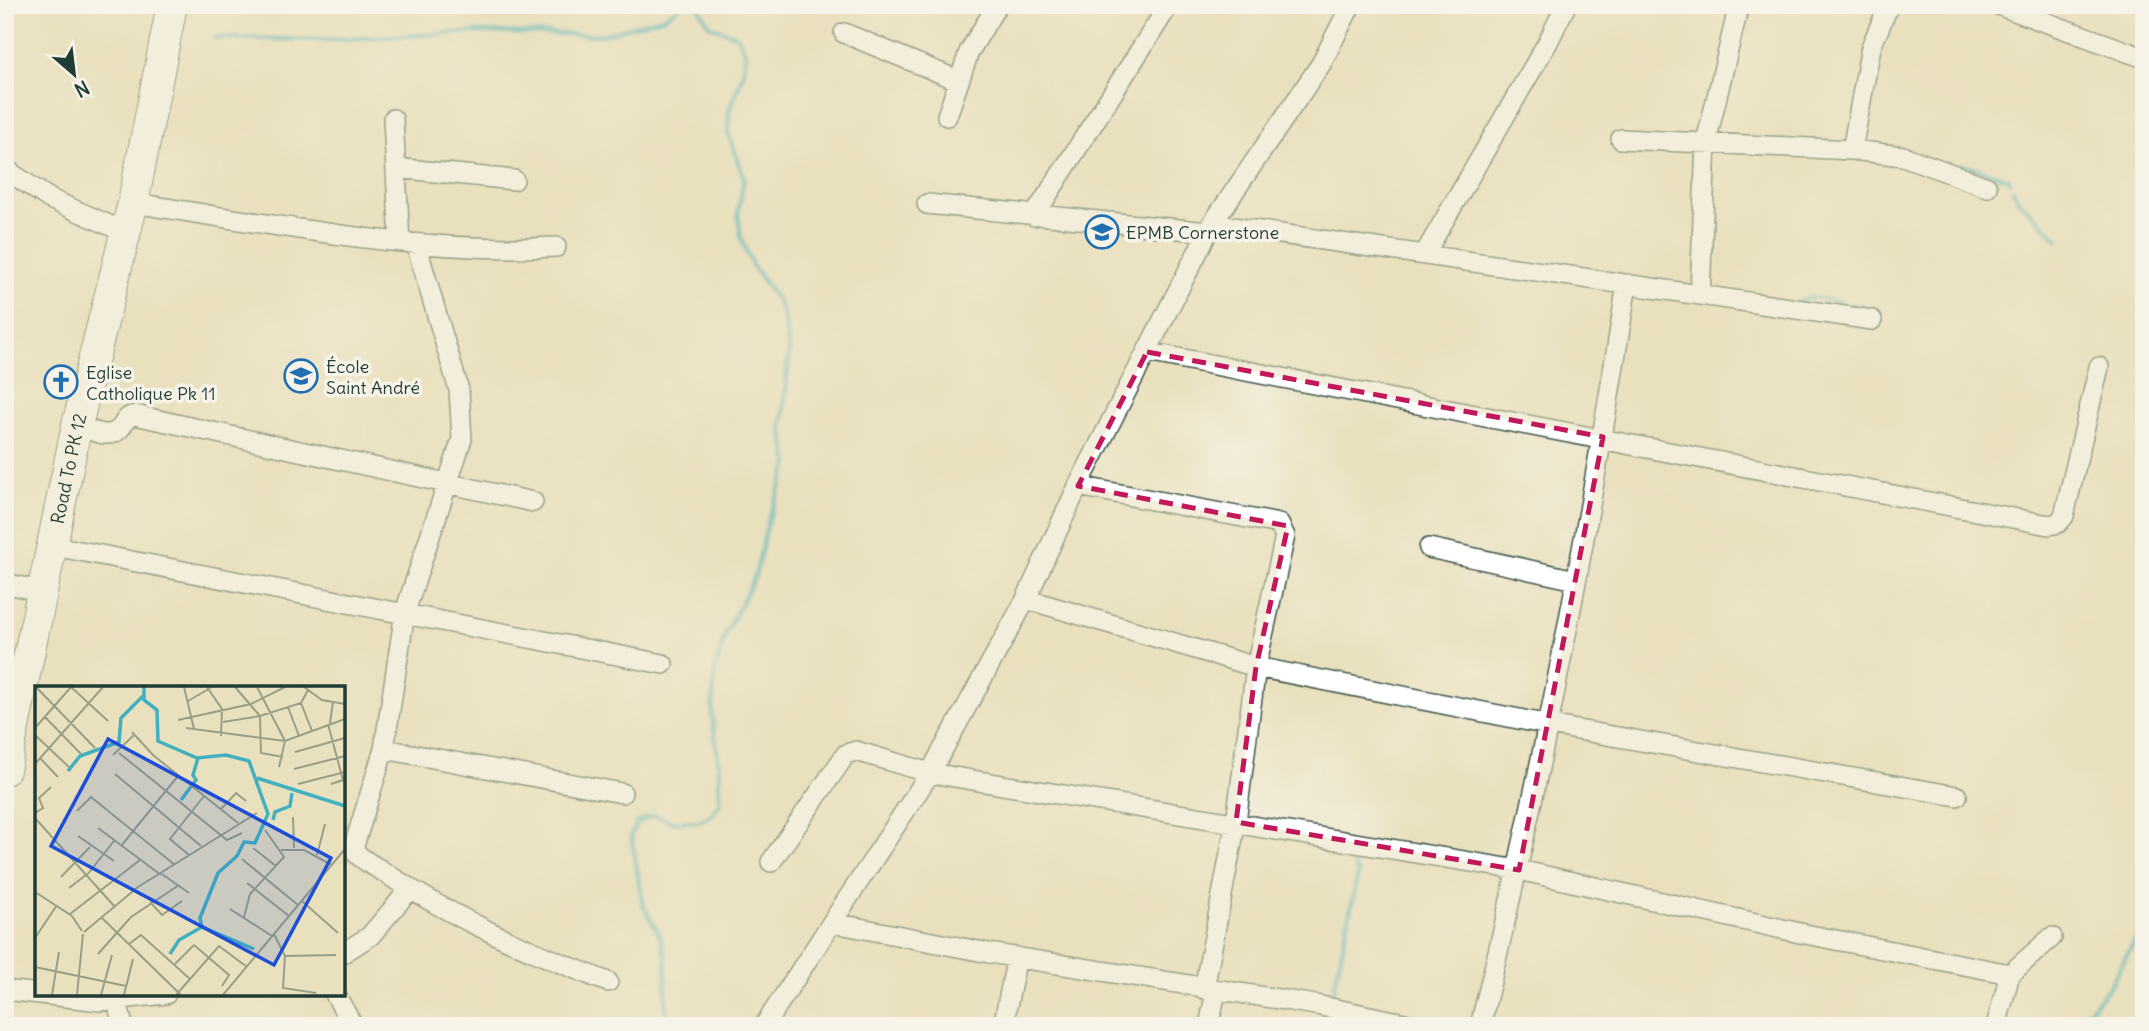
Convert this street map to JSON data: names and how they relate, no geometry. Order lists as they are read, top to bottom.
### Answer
{
  "streets": {
    "main road": ["Road To PK 12"]
  },
  "places": {
    "school or university": ["EPMB Cornerstone", "École Saint André"],
    "church": ["Eglise Catholique Pk 11"]
  },
  "north": "bottom right"
}
